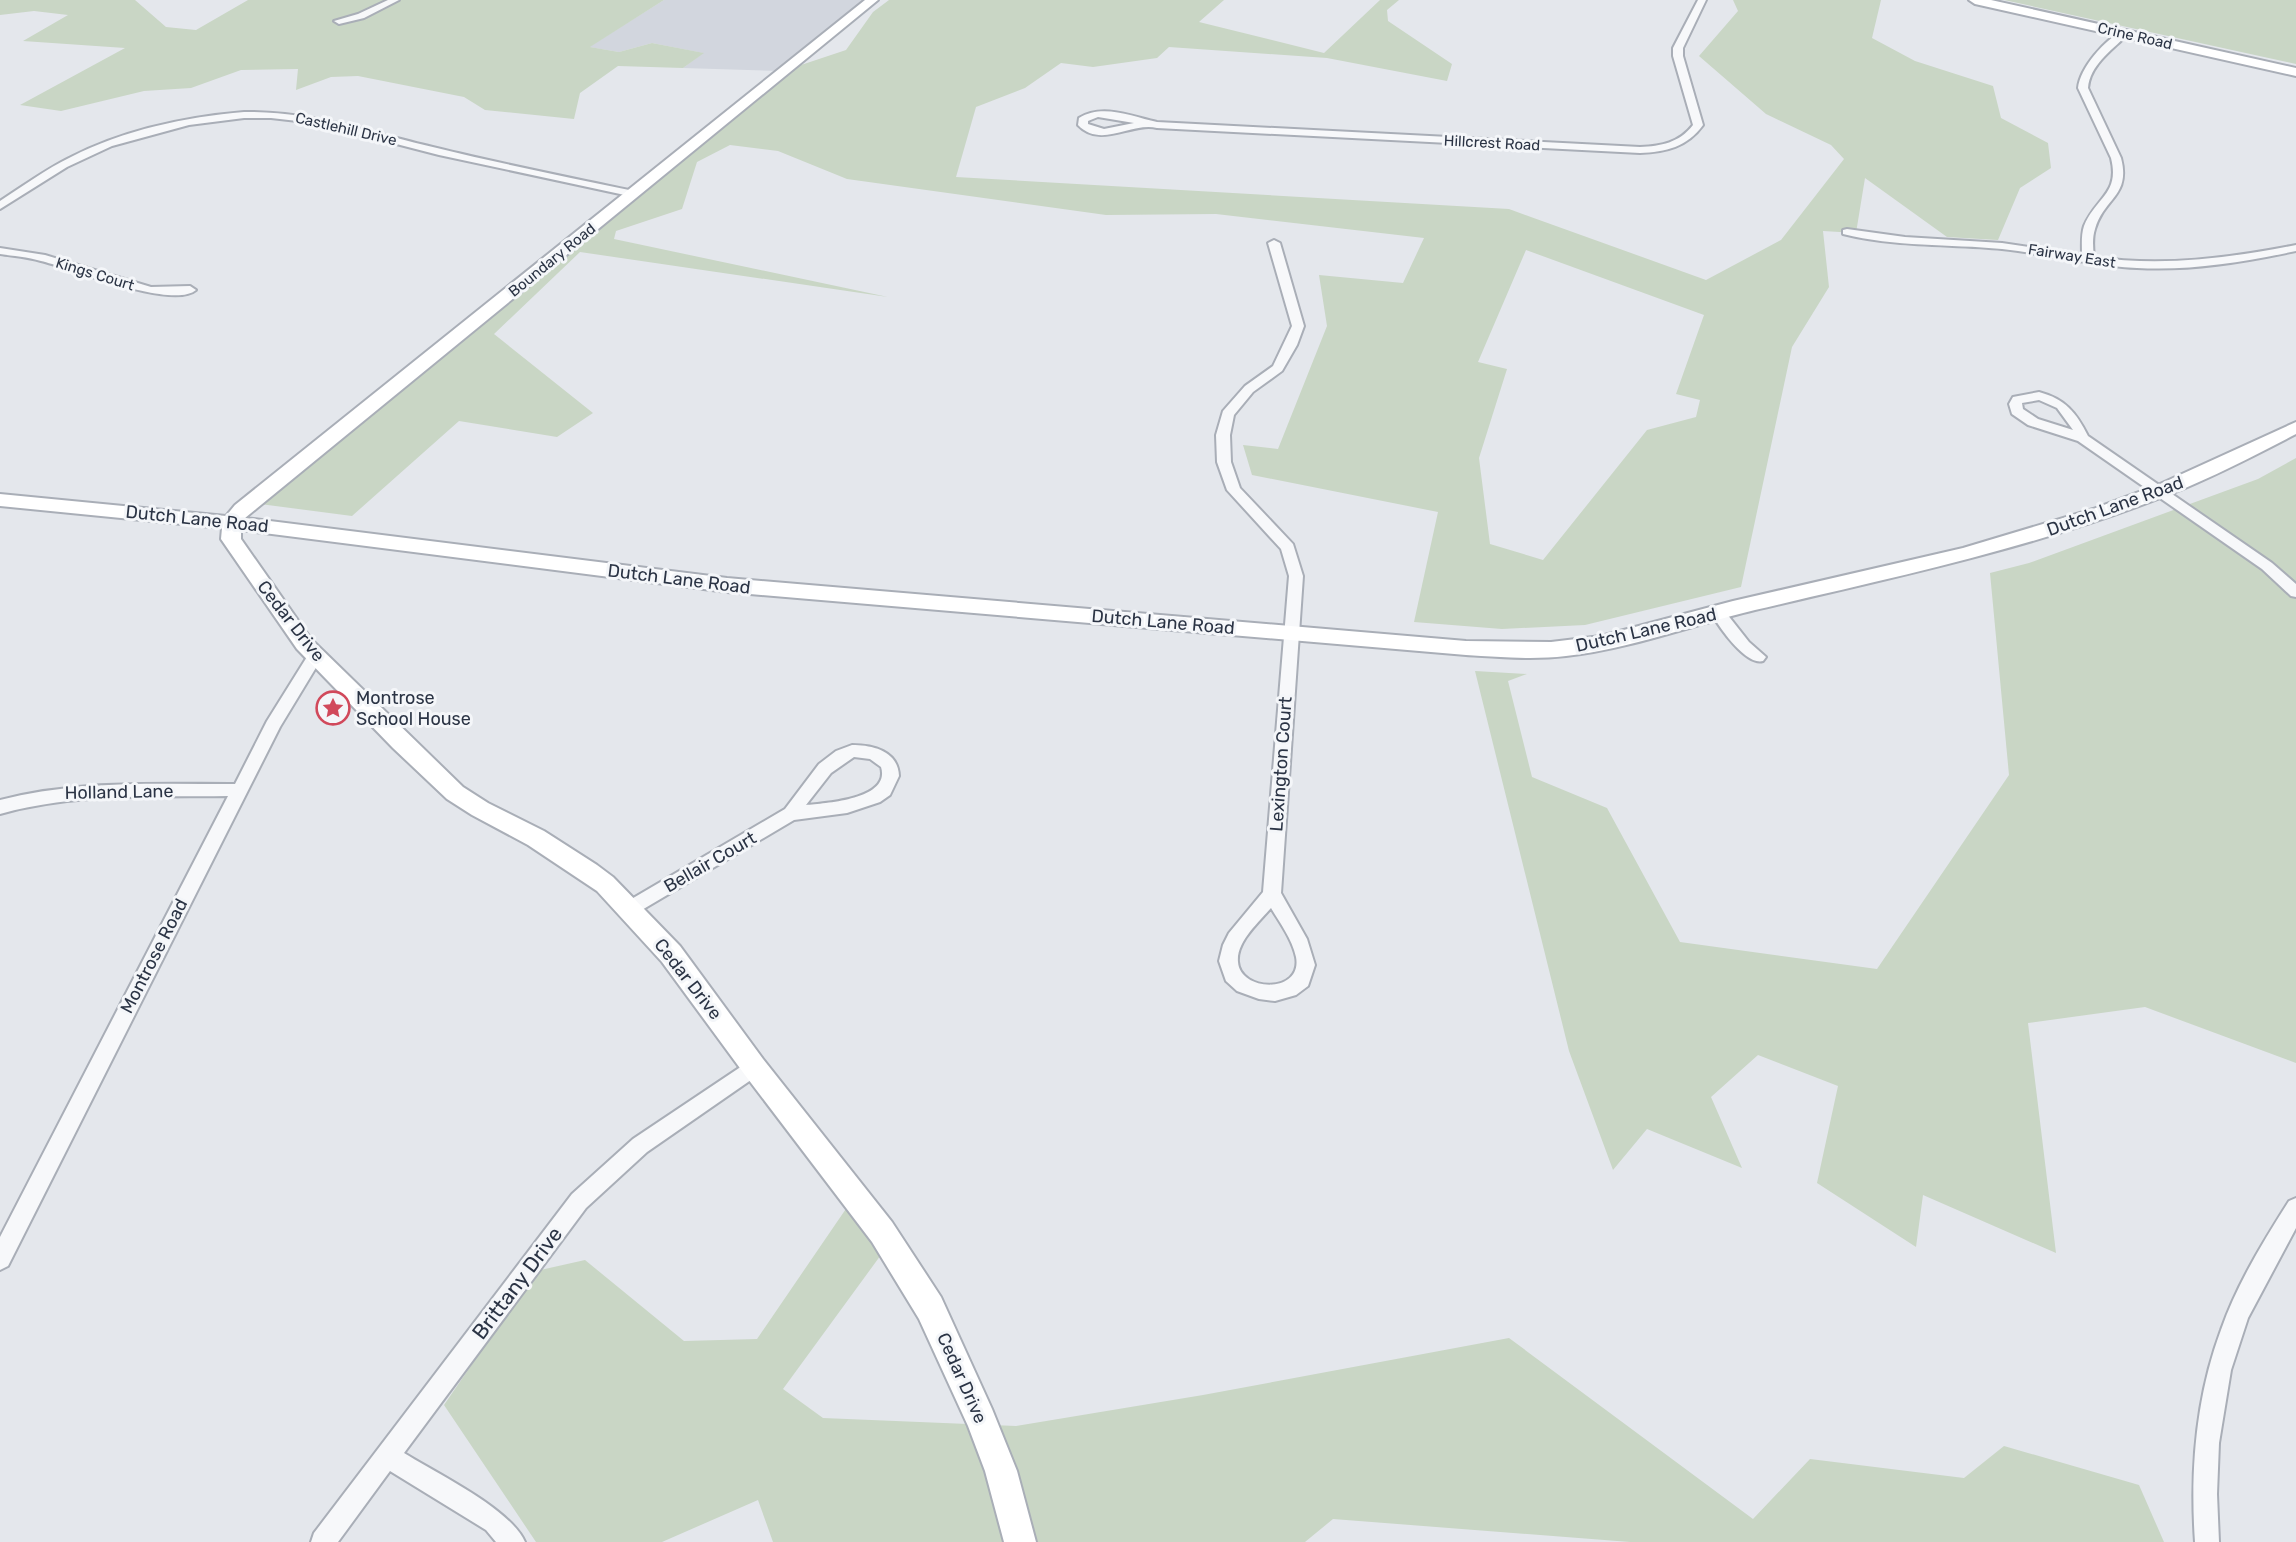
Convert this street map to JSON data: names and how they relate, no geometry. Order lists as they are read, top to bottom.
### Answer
{
  "streets": {
    "street": [
      "Crine Road",
      "Castlehill Drive",
      "Hillcrest Road",
      "Fairway East",
      "Boundary Road",
      "Kings Court",
      "Dutch Lane Road",
      "Cedar Drive",
      "Lexington Court",
      "Holland Lane",
      "Bellair Court",
      "Montrose Road",
      "Brittany Drive"
    ]
  },
  "crossings": [
    ["Castlehill Drive", "Boundary Road"],
    ["Boundary Road", "Dutch Lane Road"],
    ["Boundary Road", "Cedar Drive"],
    ["Dutch Lane Road", "Cedar Drive"],
    ["Dutch Lane Road", "Lexington Court"],
    ["Cedar Drive", "Bellair Court"],
    ["Cedar Drive", "Montrose Road"],
    ["Cedar Drive", "Brittany Drive"],
    ["Holland Lane", "Montrose Road"]
  ],
  "places": {
    "place": ["Montrose School House"]
  }
}
